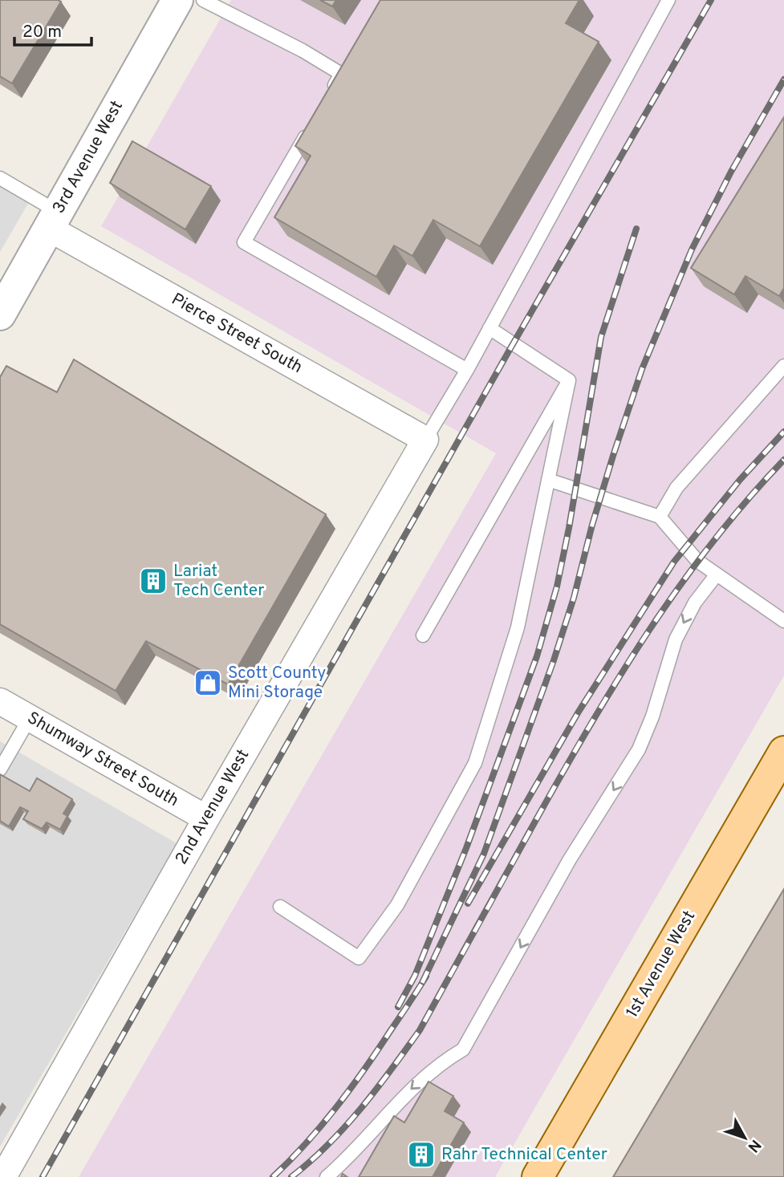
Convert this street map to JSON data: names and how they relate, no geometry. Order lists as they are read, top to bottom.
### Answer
{
  "streets": {
    "main road": ["1st Avenue West"],
    "street": [
      "3rd Avenue West",
      "Pierce Street South",
      "Shumway Street South",
      "2nd Avenue West"
    ]
  },
  "crossings": [
    ["3rd Avenue West", "Pierce Street South"],
    ["Pierce Street South", "2nd Avenue West"],
    ["Shumway Street South", "2nd Avenue West"]
  ],
  "places": {
    "building": ["Lariat Tech Center", "Rahr Technical Center"],
    "shop": ["Scott County Mini Storage"]
  },
  "scale_bar": "20 m",
  "north": "bottom right"
}
